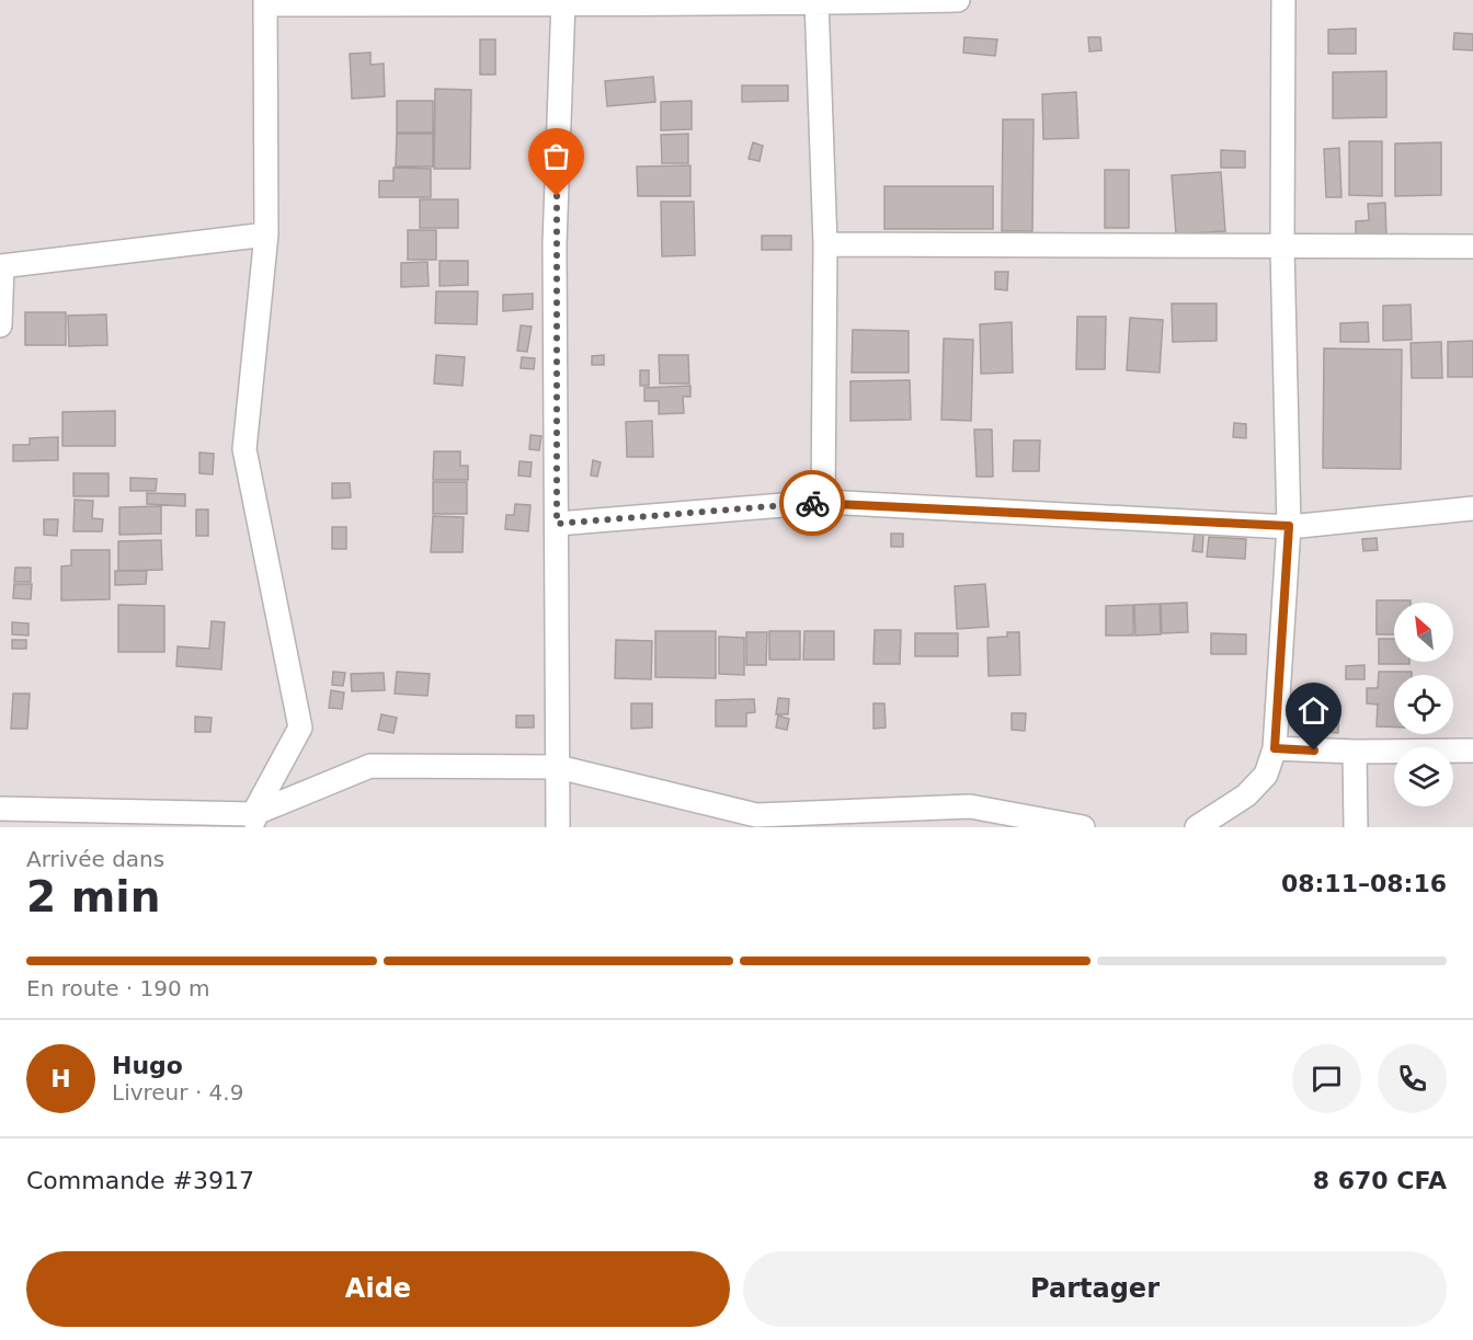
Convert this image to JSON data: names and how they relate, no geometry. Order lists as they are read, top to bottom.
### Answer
{
  "north": "top left",
  "page": {
    "heading": ["2 min", "Arrivée dans", "08:11–08:16"],
    "panel": [
      "Hugo",
      "Livreur · 4.9",
      "Commande #3917",
      "8 670 CFA"
    ],
    "bar": "En route · 190 m",
    "round": "H",
    "buttons": ["Aide", "Partager"]
  }
}
